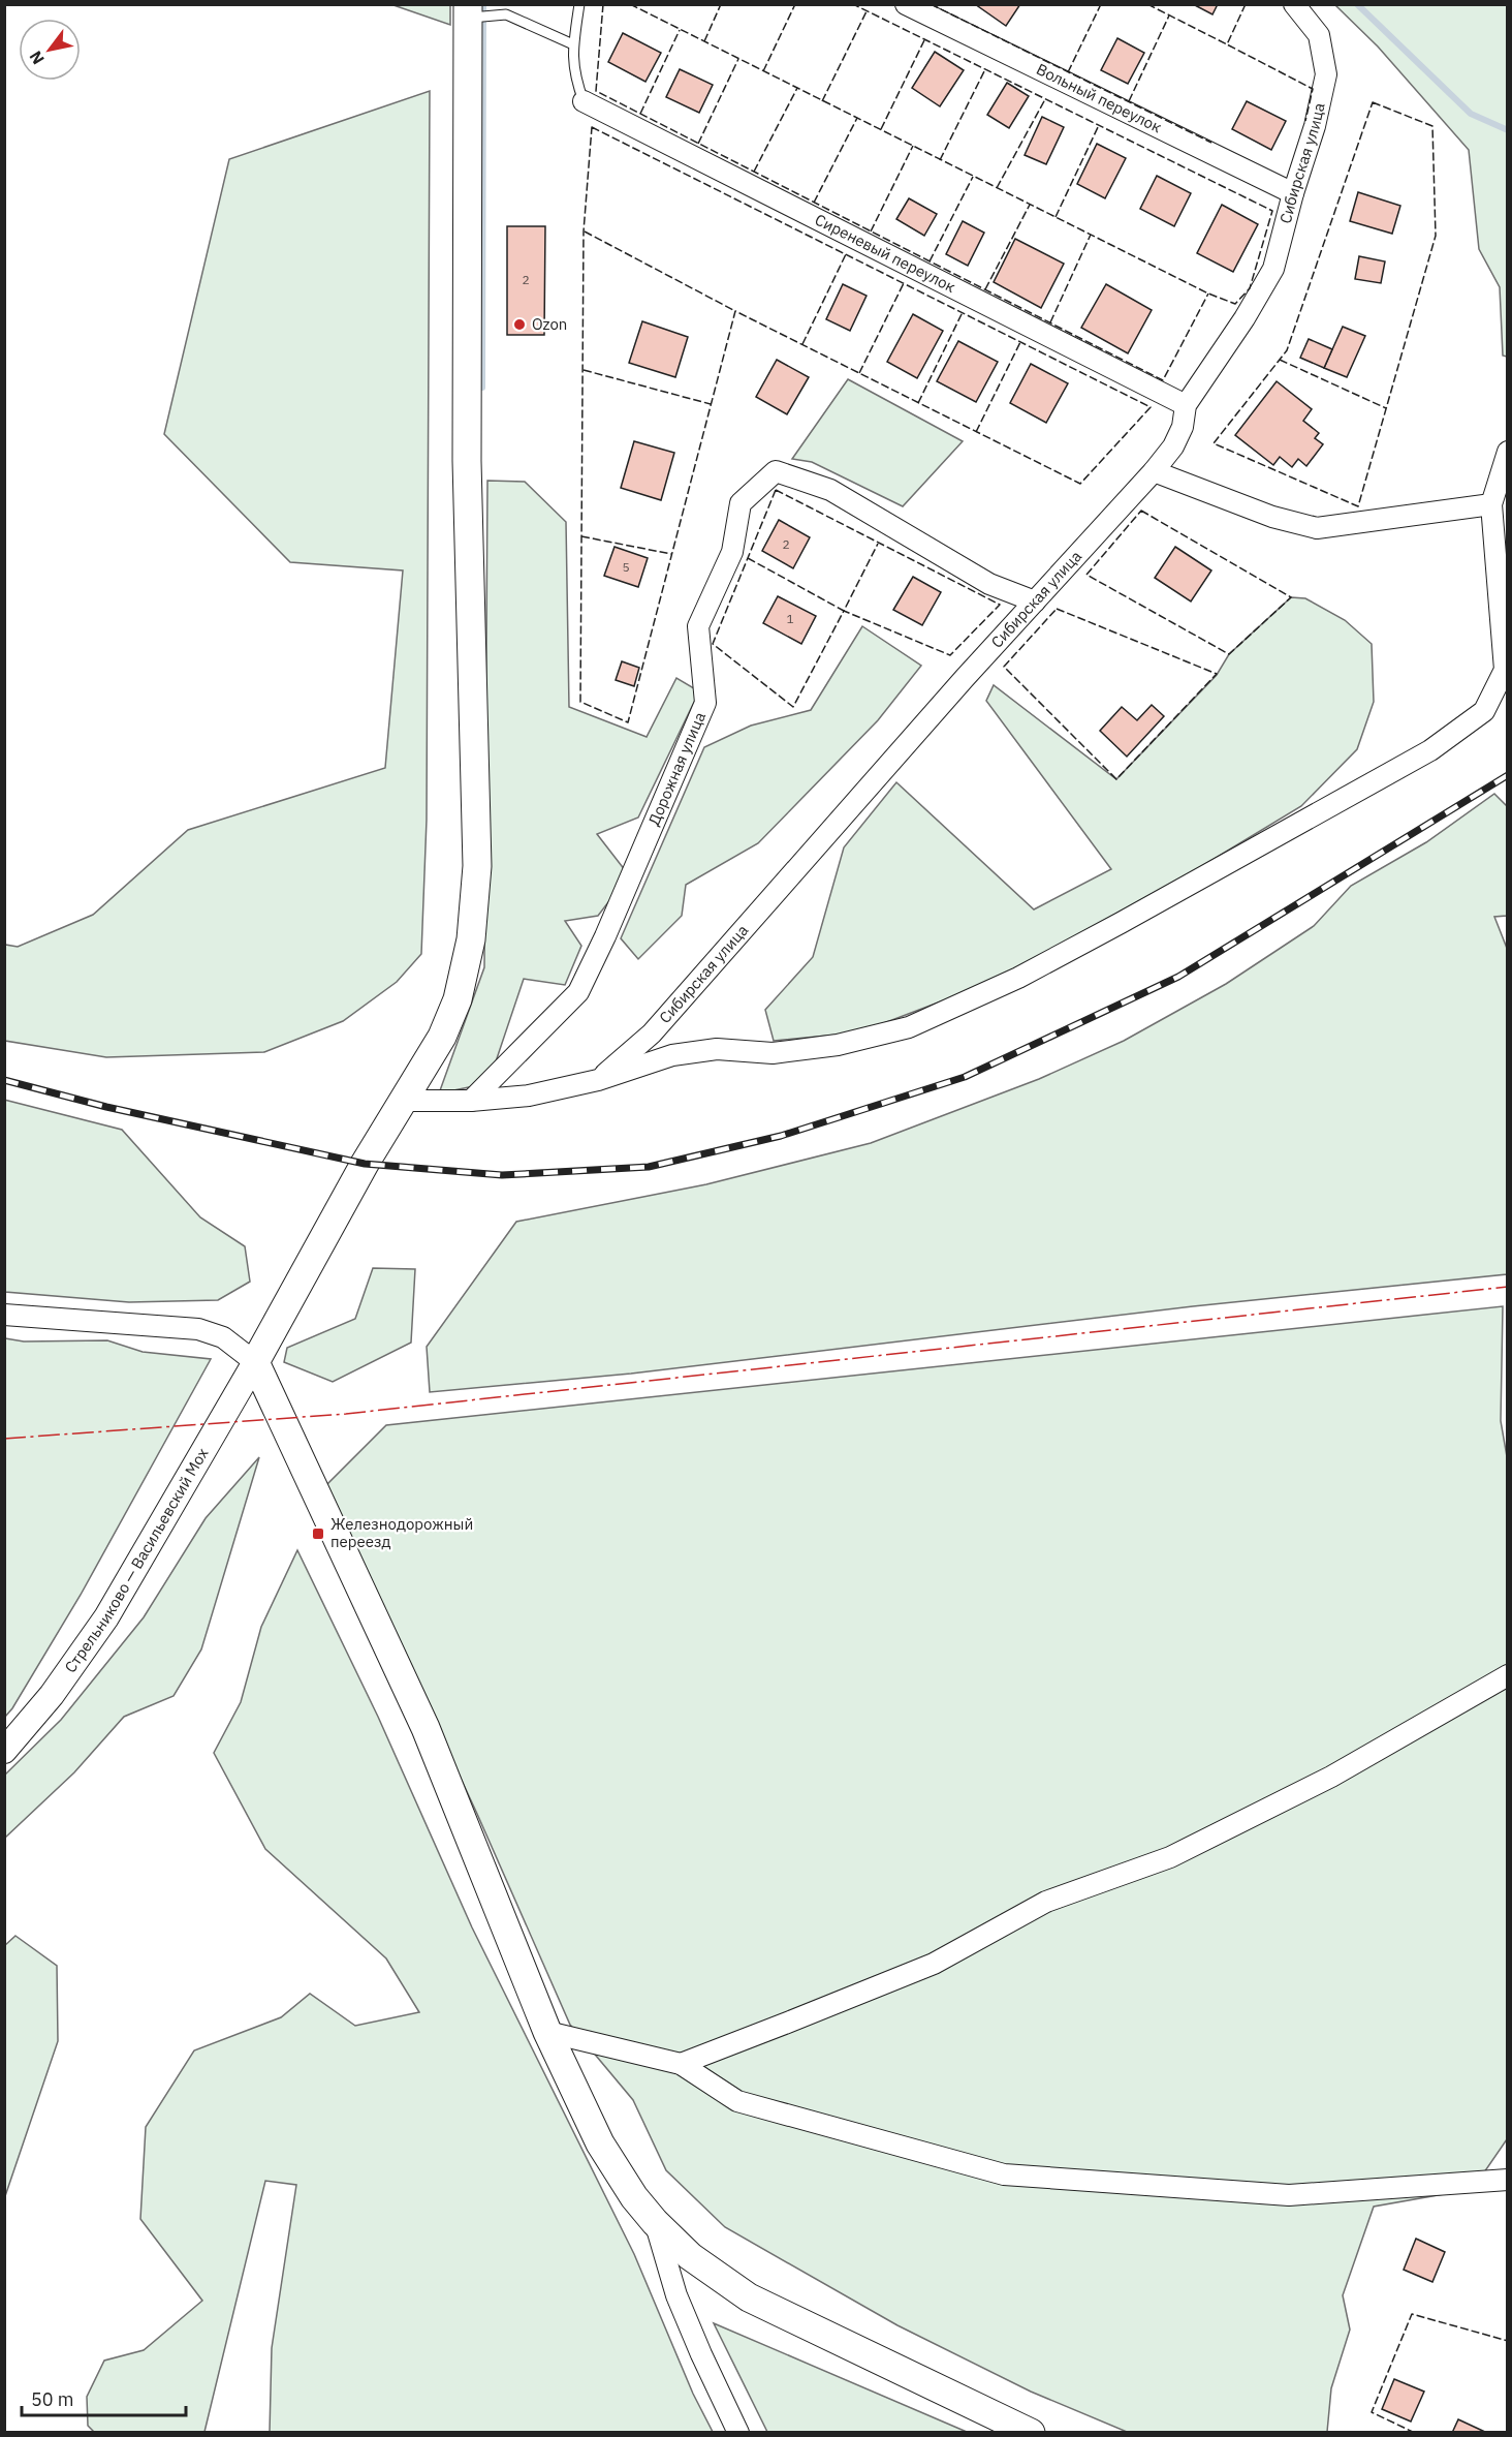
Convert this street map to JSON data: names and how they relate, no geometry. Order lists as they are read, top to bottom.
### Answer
{
  "streets": {
    "street": [
      "Вольный переулок",
      "Сибирская улица",
      "Сиреневый переулок",
      "Дорожная улица",
      "Стрельниково — Васильевский Мох"
    ]
  },
  "crossings": [
    ["Вольный переулок", "Сибирская улица"],
    ["Сибирская улица", "Сиреневый переулок"],
    ["Сибирская улица", "Дорожная улица"]
  ],
  "places": {
    "other": ["Ozon"],
    "transit": ["Железнодорожный переезд"]
  },
  "house_numbers": [
    "2",
    "2",
    "5",
    "1"
  ],
  "scale_bar": "50 m",
  "north": "bottom left"
}
